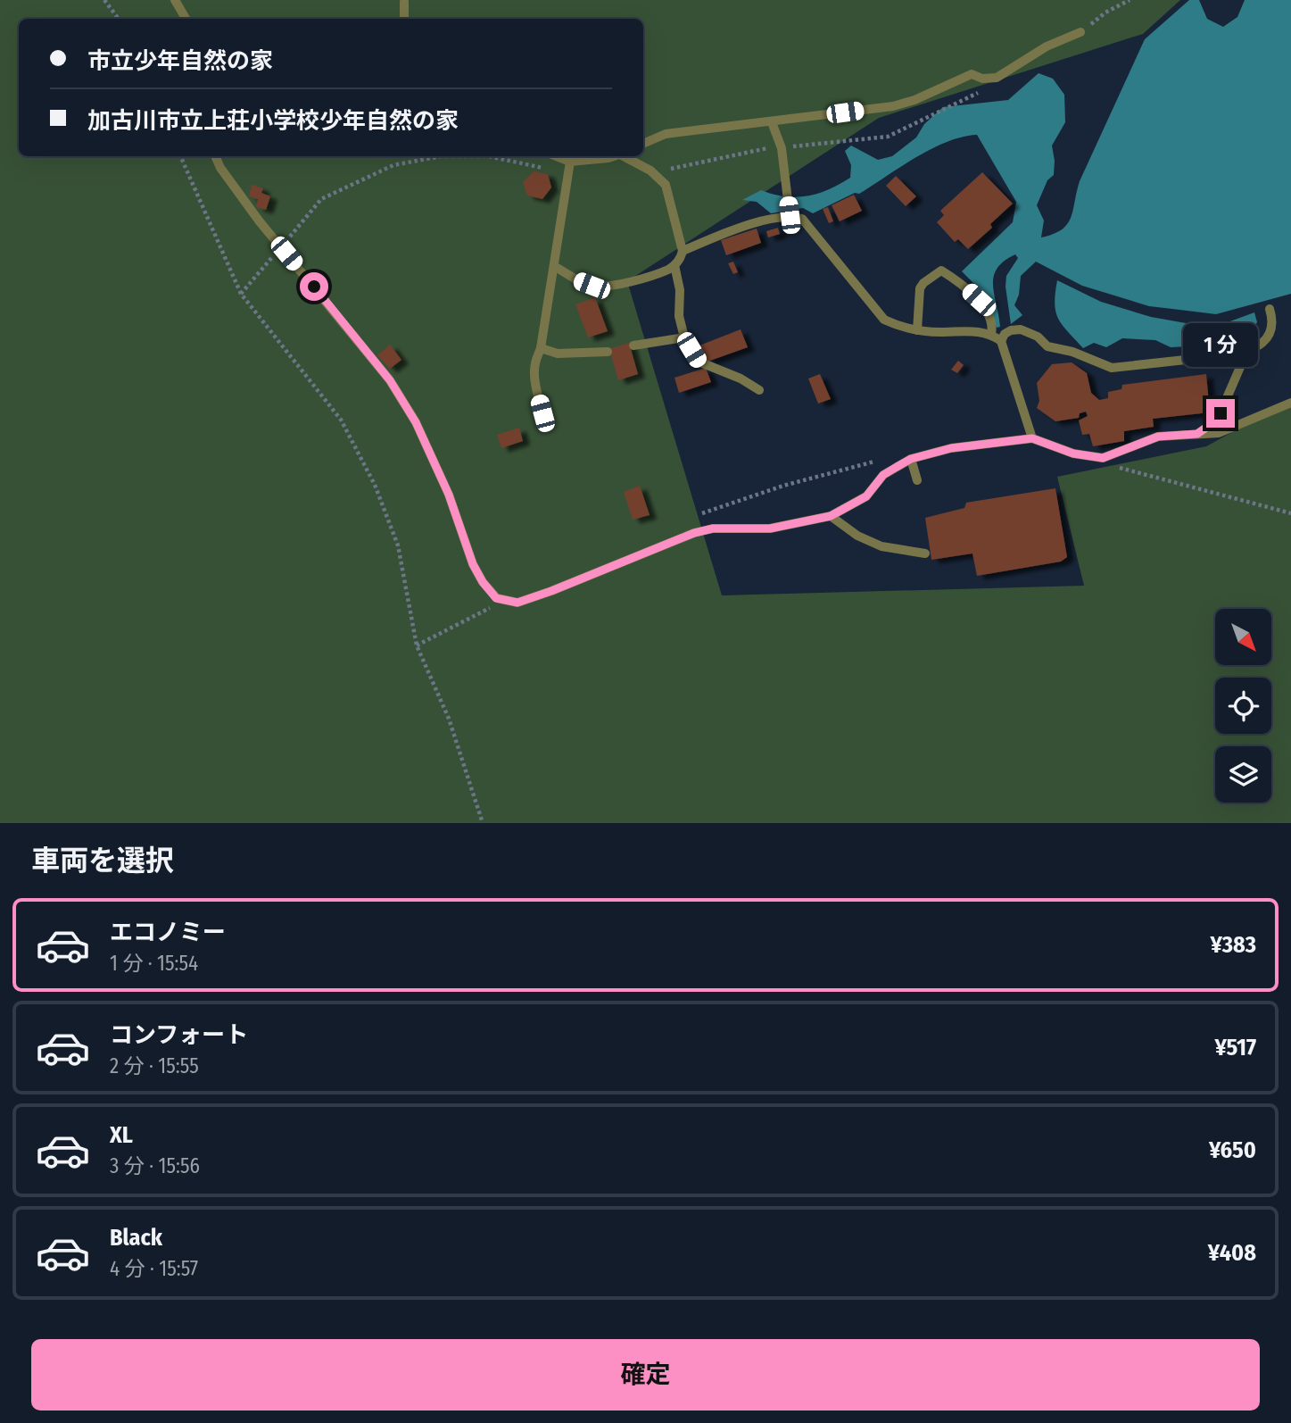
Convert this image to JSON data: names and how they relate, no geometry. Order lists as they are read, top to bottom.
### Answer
{
  "north": "bottom right",
  "page": {
    "banner": ["市立少年自然の家", "加古川市立上荘小学校少年自然の家"],
    "bubble": "1 分",
    "heading": "車両を選択",
    "list": [
      {
        "name": "エコノミー",
        "note": "1 分 · 15:54",
        "value": "¥383"
      },
      {
        "name": "コンフォート",
        "note": "2 分 · 15:55",
        "value": "¥517"
      },
      {
        "name": "XL",
        "note": "3 分 · 15:56",
        "value": "¥650"
      },
      {
        "name": "Black",
        "note": "4 分 · 15:57",
        "value": "¥408"
      }
    ],
    "buttons": "確定"
  }
}
